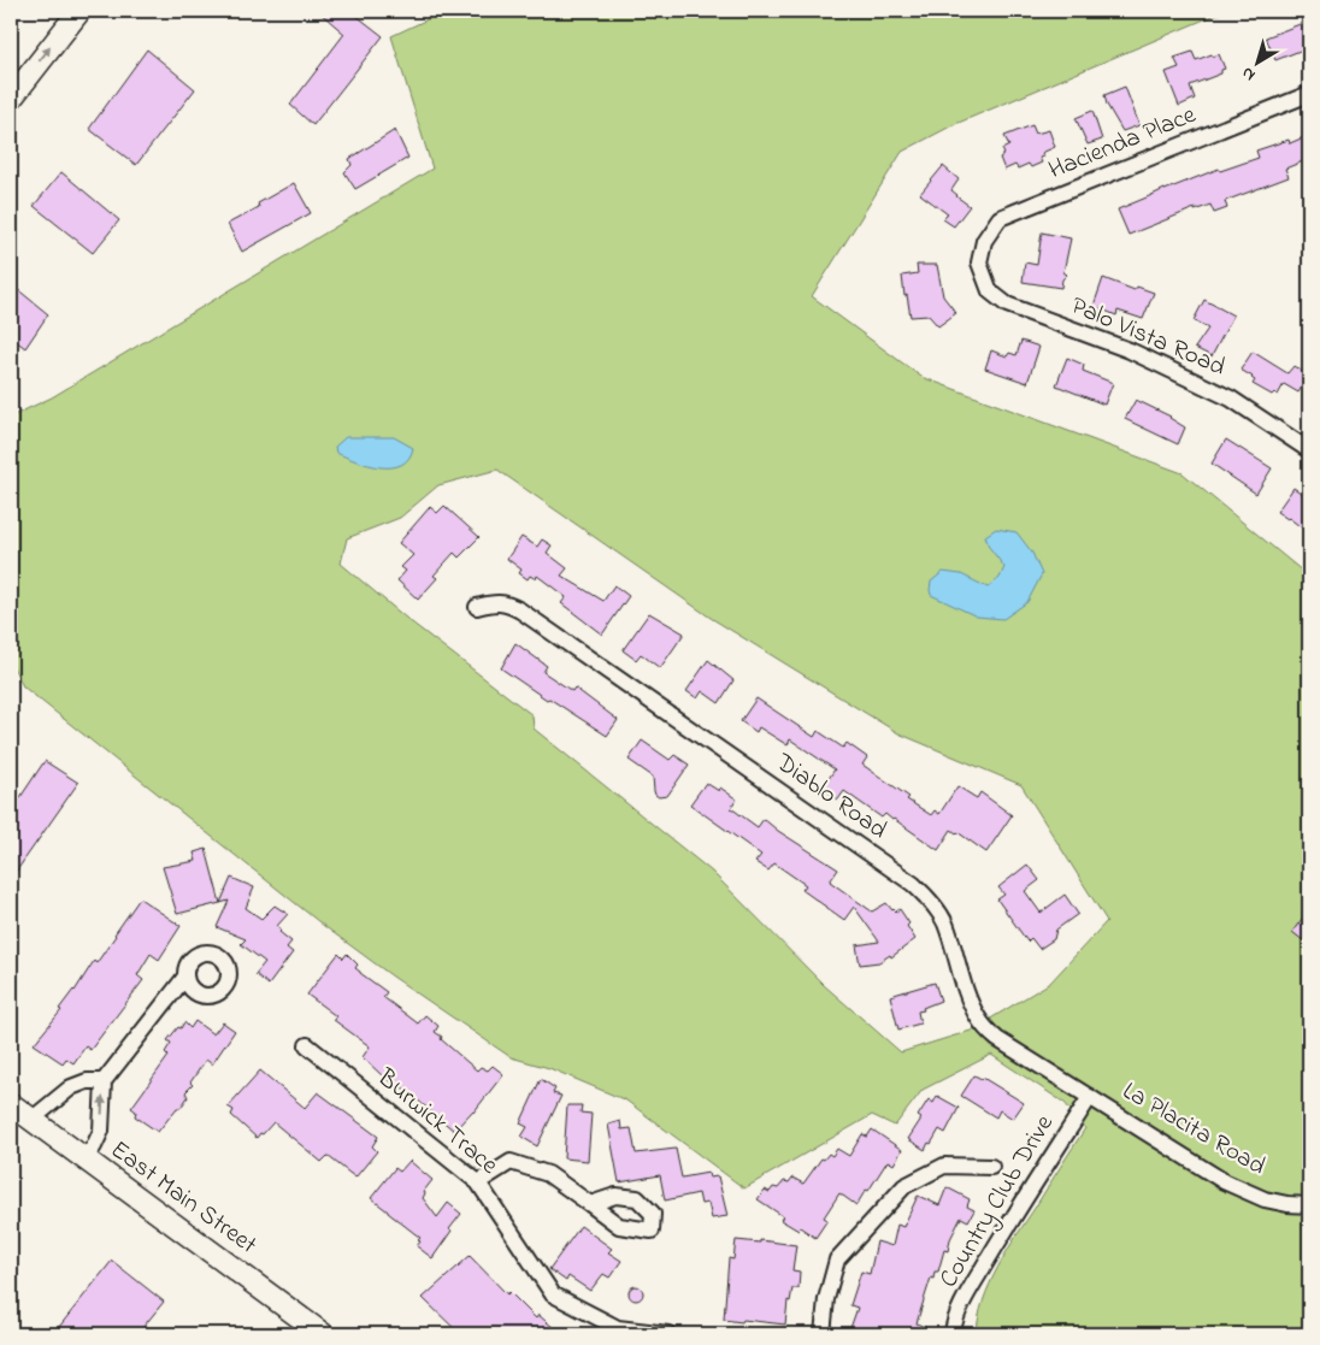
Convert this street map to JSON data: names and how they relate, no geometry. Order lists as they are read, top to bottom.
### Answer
{
  "streets": {
    "main road": ["East Main Street"],
    "street": [
      "Hacienda Place",
      "Palo Vista Road",
      "Diablo Road",
      "Burwick Trace",
      "La Placita Road",
      "Country Club Drive"
    ]
  },
  "crossings": [
    ["Hacienda Place", "Palo Vista Road"],
    ["Diablo Road", "La Placita Road"],
    ["Diablo Road", "Country Club Drive"],
    ["La Placita Road", "Country Club Drive"]
  ],
  "north": "bottom left"
}
